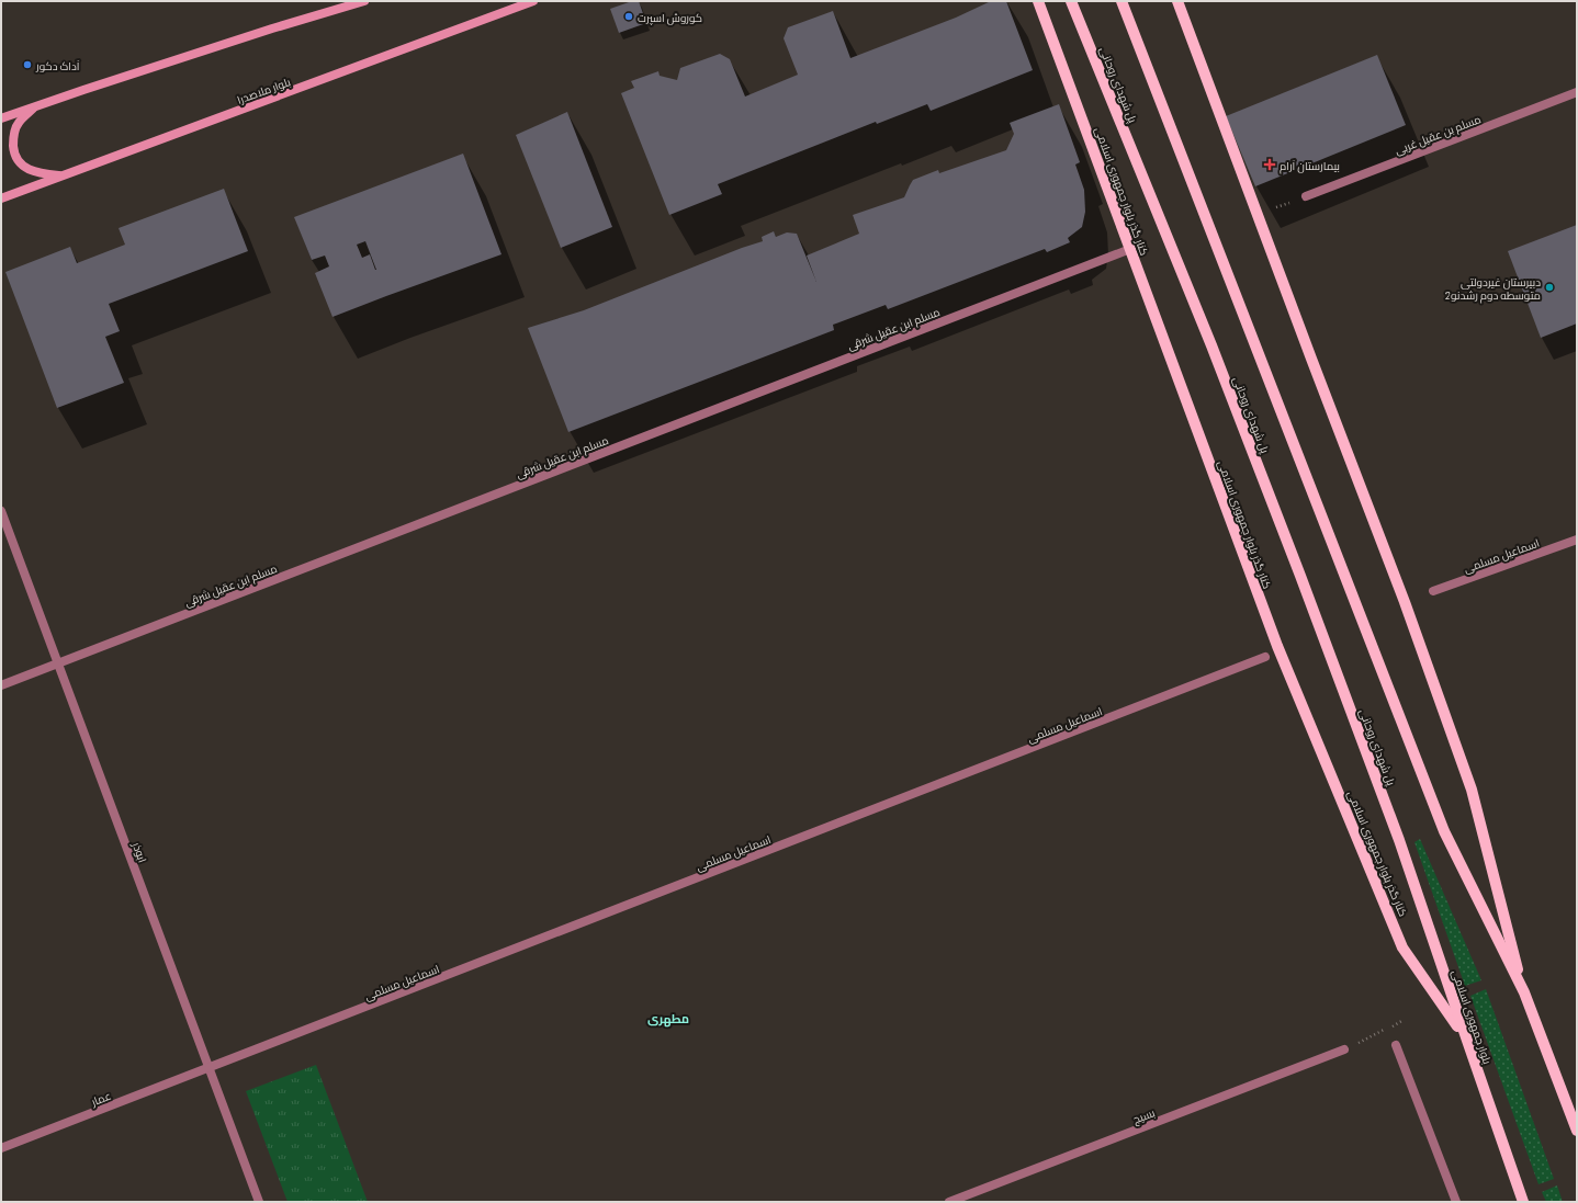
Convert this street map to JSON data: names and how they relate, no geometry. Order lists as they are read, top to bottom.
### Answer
{
  "streets": {
    "main road": [
      "پل شهدای روحانی",
      "بلوار ملاصدرا",
      "کنار گذر بلوار جمهوری اسلامی",
      "بلوار جمهوری اسلامی"
    ],
    "street": [
      "مسلم بن عقیل غربی",
      "مسلم ابن عقیل شرقی",
      "اسماعیل مسلمی",
      "ابوذر",
      "عمار",
      "بسیج"
    ]
  },
  "crossings": [
    ["پل شهدای روحانی", "بلوار جمهوری اسلامی"],
    ["کنار گذر بلوار جمهوری اسلامی", "مسلم ابن عقیل شرقی"],
    ["کنار گذر بلوار جمهوری اسلامی", "بلوار جمهوری اسلامی"],
    ["مسلم ابن عقیل شرقی", "ابوذر"],
    ["اسماعیل مسلمی", "ابوذر"],
    ["اسماعیل مسلمی", "عمار"],
    ["ابوذر", "عمار"]
  ],
  "districts": ["مطهری"],
  "places": {
    "other": ["کوروش اسپرت", "آداک دکور", "دبیرستان غیردولتی متوسطه دوم رشدنو2"],
    "health": ["بیمارستان آرام"]
  }
}
